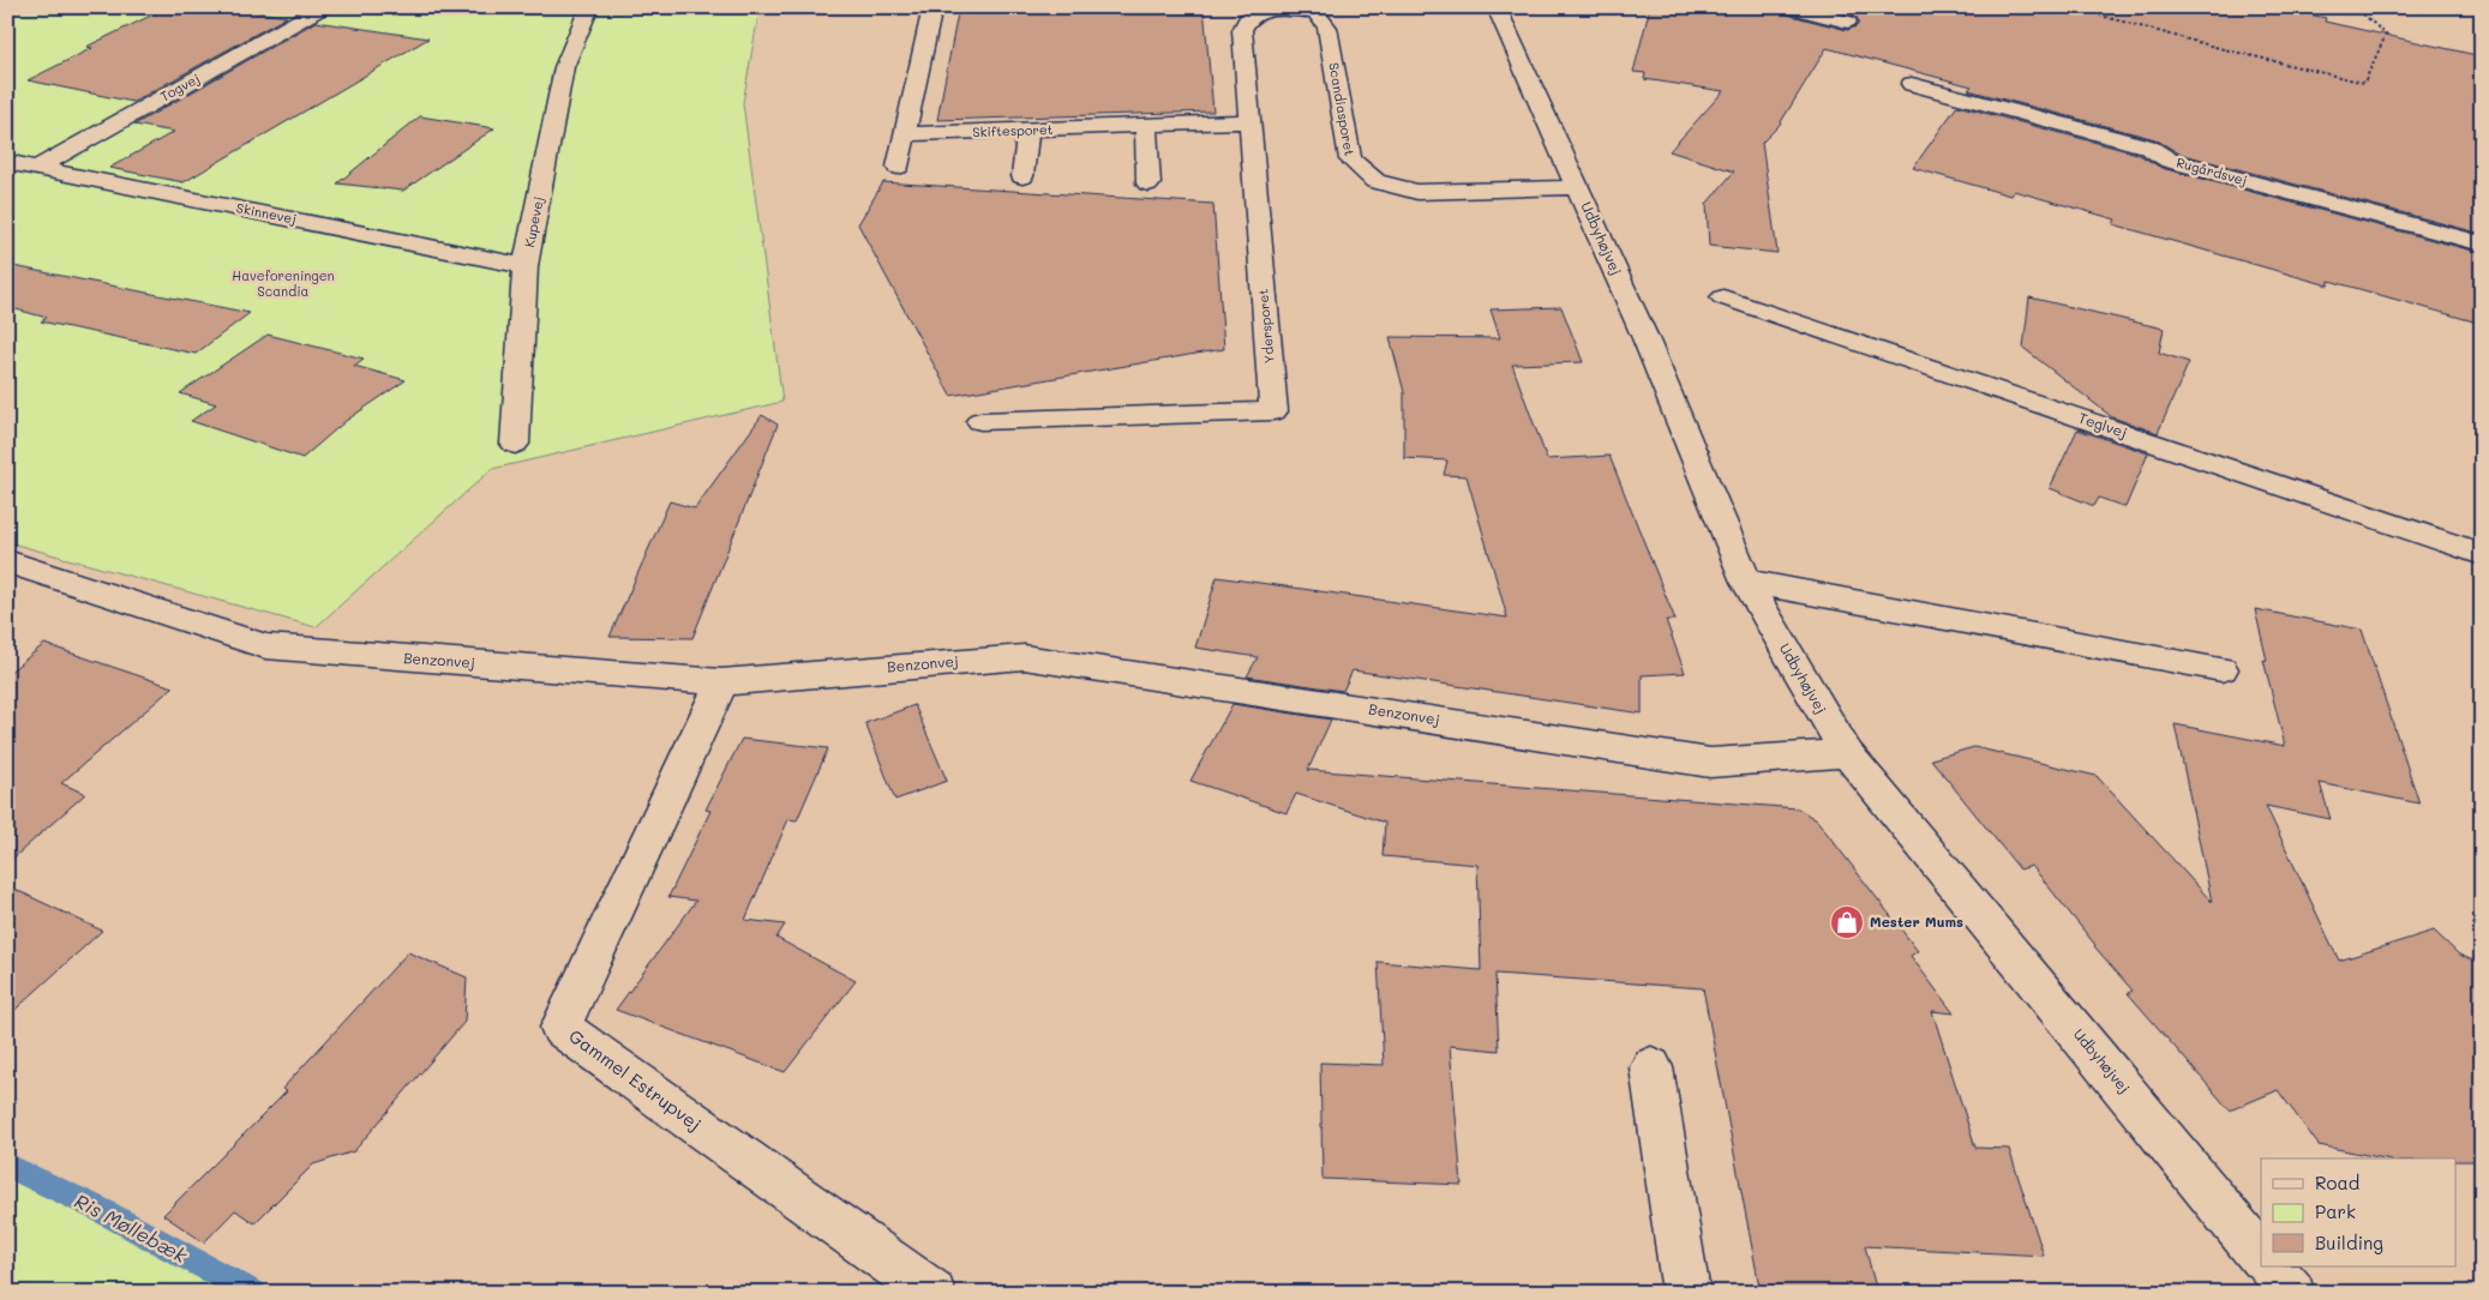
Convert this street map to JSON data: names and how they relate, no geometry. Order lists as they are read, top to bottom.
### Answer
{
  "streets": {
    "street": [
      "Togvej",
      "Scandiasporet",
      "Skiftesporet",
      "Rugårdsvej",
      "Skinnevej",
      "Kupevej",
      "Udbyhøjvej",
      "Ydersporet",
      "Teglvej",
      "Benzonvej",
      "Gammel Estrupvej"
    ]
  },
  "crossings": [
    ["Togvej", "Skinnevej"],
    ["Scandiasporet", "Udbyhøjvej"],
    ["Scandiasporet", "Ydersporet"],
    ["Skiftesporet", "Ydersporet"],
    ["Skinnevej", "Kupevej"],
    ["Udbyhøjvej", "Benzonvej"],
    ["Benzonvej", "Gammel Estrupvej"]
  ],
  "water": ["Ris Møllebæk"],
  "parks": ["Haveforeningen Scandia"],
  "places": {
    "shop": ["Mester Mums"]
  },
  "legend": ["Road", "Park", "Building"]
}
